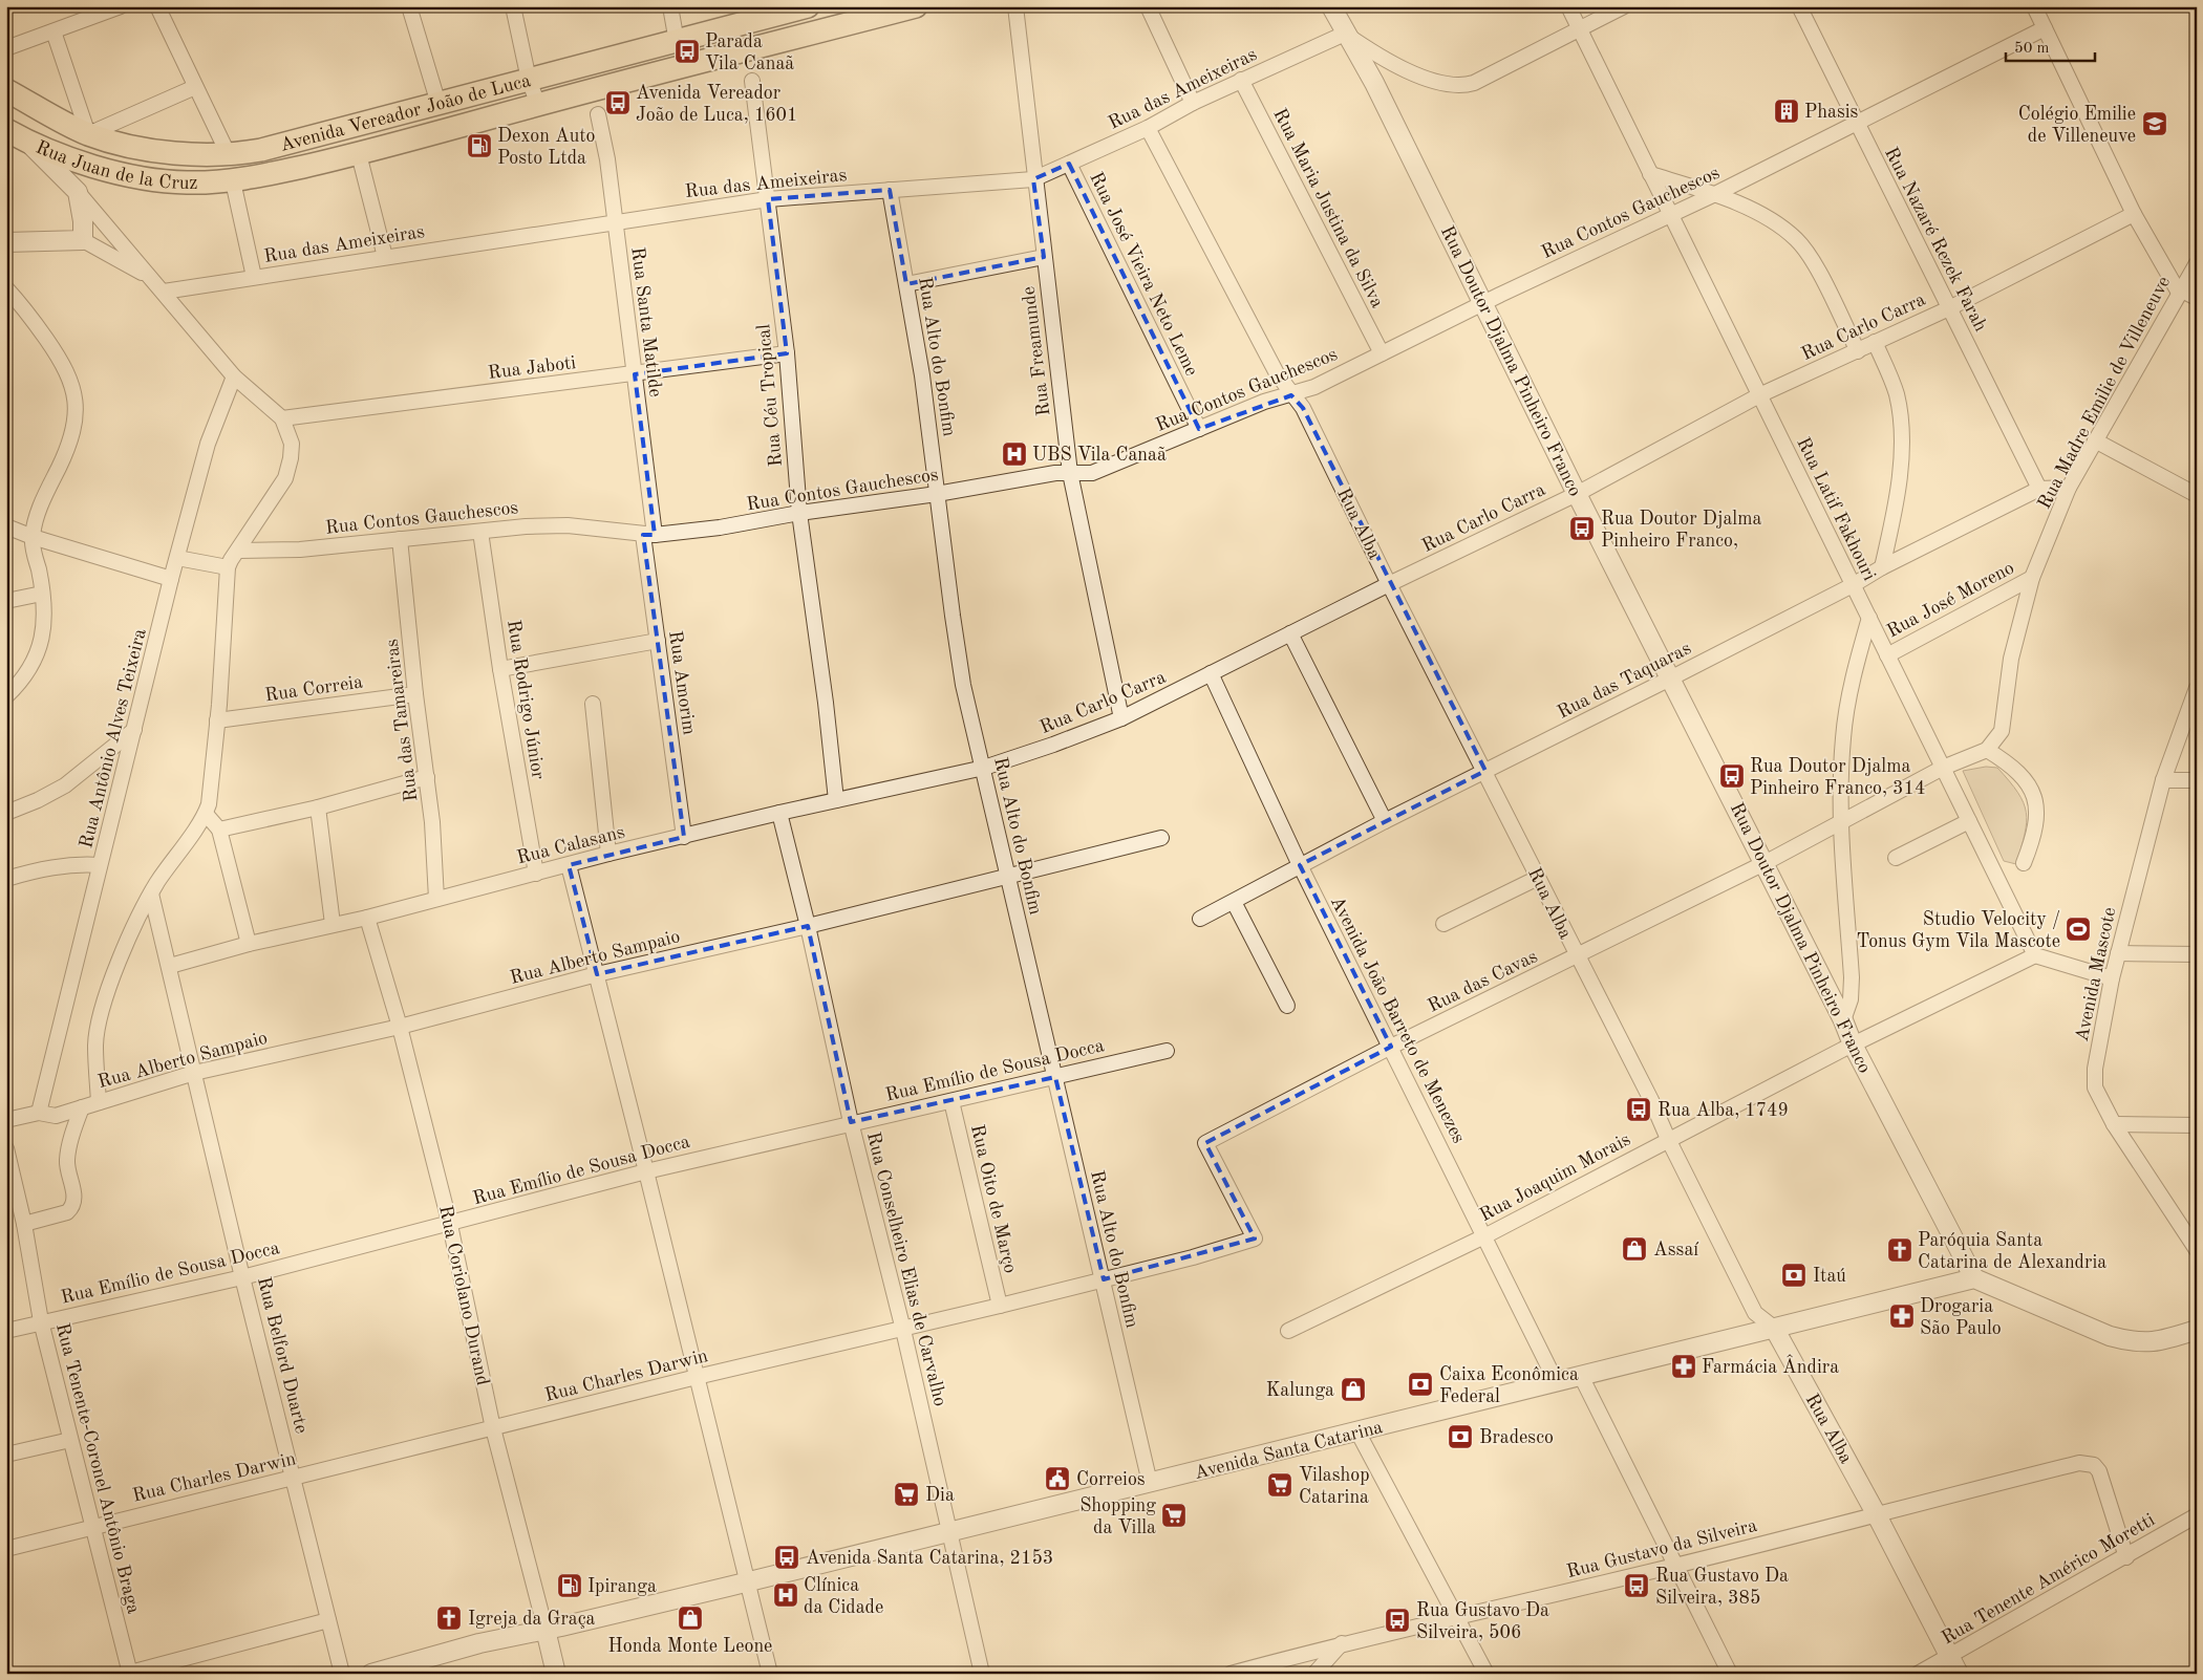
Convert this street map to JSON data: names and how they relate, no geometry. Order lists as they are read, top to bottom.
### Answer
{
  "streets": {
    "main road": ["Avenida Vereador João de Luca", "Rua Juan de la Cruz"],
    "street": [
      "Rua das Ameixeiras",
      "Rua Maria Justina da Silva",
      "Rua Contos Gauchescos",
      "Rua Nazaré Rezek Farah",
      "Rua José Vieira Neto Leme",
      "Rua Santa Matilde",
      "Rua Carlo Carra",
      "Rua Freamunde",
      "Rua Alto do Bonfim",
      "Rua Doutor Djalma Pinheiro Franco",
      "Rua Jaboti",
      "Rua Madre Emilie de Villeneuve",
      "Rua Céu Tropical",
      "Rua Latif Fakhouri",
      "Rua Alba",
      "Rua José Moreno",
      "Rua das Taquaras",
      "Rua Amorim",
      "Rua Correia",
      "Rua Rodrigo Júnior",
      "Rua das Tamareiras",
      "Rua Antônio Alves Teixeira",
      "Rua Calasans",
      "Rua Alberto Sampaio",
      "Avenida Mascote",
      "Rua das Cavas",
      "Avenida João Barreto de Menezes",
      "Rua Emílio de Sousa Docca",
      "Rua Joaquim Morais",
      "Rua Oito de Março",
      "Rua Conselheiro Elias de Carvalho",
      "Rua Coriolano Durand",
      "Rua Belford Duarte",
      "Rua Charles Darwin",
      "Avenida Santa Catarina",
      "Rua Tenente-Coronel Antônio Braga",
      "Rua Gustavo da Silveira",
      "Rua Tenente Américo Moretti"
    ]
  },
  "crossings": [
    ["Rua das Ameixeiras", "Rua Maria Justina da Silva"],
    ["Rua das Ameixeiras", "Rua José Vieira Neto Leme"],
    ["Rua das Ameixeiras", "Rua Santa Matilde"],
    ["Rua das Ameixeiras", "Rua Freamunde"],
    ["Rua das Ameixeiras", "Rua Alto do Bonfim"],
    ["Rua das Ameixeiras", "Rua Doutor Djalma Pinheiro Franco"],
    ["Rua das Ameixeiras", "Rua Céu Tropical"],
    ["Rua das Ameixeiras", "Rua Alba"],
    ["Avenida Vereador João de Luca", "Rua Juan de la Cruz"],
    ["Rua Maria Justina da Silva", "Rua Contos Gauchescos"],
    ["Rua Contos Gauchescos", "Rua Nazaré Rezek Farah"],
    ["Rua Contos Gauchescos", "Rua José Vieira Neto Leme"],
    ["Rua Contos Gauchescos", "Rua Santa Matilde"],
    ["Rua Contos Gauchescos", "Rua Freamunde"],
    ["Rua Contos Gauchescos", "Rua Alto do Bonfim"],
    ["Rua Contos Gauchescos", "Rua Doutor Djalma Pinheiro Franco"],
    ["Rua Contos Gauchescos", "Rua Céu Tropical"],
    ["Rua Contos Gauchescos", "Rua Latif Fakhouri"],
    ["Rua Contos Gauchescos", "Rua Alba"],
    ["Rua Contos Gauchescos", "Rua Amorim"],
    ["Rua Contos Gauchescos", "Rua Rodrigo Júnior"],
    ["Rua Contos Gauchescos", "Rua das Tamareiras"],
    ["Rua Nazaré Rezek Farah", "Rua Carlo Carra"],
    ["Rua Nazaré Rezek Farah", "Rua das Taquaras"],
    ["Rua Santa Matilde", "Rua Jaboti"],
    ["Rua Santa Matilde", "Rua Amorim"],
    ["Rua Carlo Carra", "Rua Freamunde"],
    ["Rua Carlo Carra", "Rua Alto do Bonfim"],
    ["Rua Carlo Carra", "Rua Doutor Djalma Pinheiro Franco"],
    ["Rua Carlo Carra", "Rua Latif Fakhouri"],
    ["Rua Carlo Carra", "Rua Alba"],
    ["Rua Carlo Carra", "Rua Calasans"],
    ["Rua Carlo Carra", "Avenida João Barreto de Menezes"],
    ["Rua Alto do Bonfim", "Rua Calasans"],
    ["Rua Alto do Bonfim", "Rua Alberto Sampaio"],
    ["Rua Alto do Bonfim", "Rua Emílio de Sousa Docca"],
    ["Rua Alto do Bonfim", "Rua Charles Darwin"],
    ["Rua Alto do Bonfim", "Avenida Santa Catarina"],
    ["Rua Doutor Djalma Pinheiro Franco", "Rua das Taquaras"],
    ["Rua Doutor Djalma Pinheiro Franco", "Rua das Cavas"],
    ["Rua Doutor Djalma Pinheiro Franco", "Rua Joaquim Morais"],
    ["Rua Doutor Djalma Pinheiro Franco", "Avenida Santa Catarina"],
    ["Rua Jaboti", "Rua Céu Tropical"],
    ["Rua Madre Emilie de Villeneuve", "Rua José Moreno"],
    ["Rua Madre Emilie de Villeneuve", "Rua das Taquaras"],
    ["Rua Madre Emilie de Villeneuve", "Rua das Cavas"],
    ["Rua Céu Tropical", "Rua Calasans"],
    ["Rua Latif Fakhouri", "Rua José Moreno"],
    ["Rua Latif Fakhouri", "Rua das Taquaras"],
    ["Rua Latif Fakhouri", "Rua das Cavas"],
    ["Rua Latif Fakhouri", "Rua Joaquim Morais"],
    ["Rua Alba", "Rua das Taquaras"],
    ["Rua Alba", "Rua das Cavas"],
    ["Rua Alba", "Rua Joaquim Morais"],
    ["Rua Alba", "Avenida Santa Catarina"],
    ["Rua Alba", "Rua Gustavo da Silveira"],
    ["Rua Alba", "Rua Tenente Américo Moretti"],
    ["Rua das Taquaras", "Avenida João Barreto de Menezes"],
    ["Rua Amorim", "Rua Calasans"],
    ["Rua Correia", "Rua das Tamareiras"],
    ["Rua Rodrigo Júnior", "Rua Calasans"],
    ["Rua das Tamareiras", "Rua Calasans"],
    ["Rua Antônio Alves Teixeira", "Rua Alberto Sampaio"],
    ["Rua Calasans", "Rua Conselheiro Elias de Carvalho"],
    ["Rua Calasans", "Rua Coriolano Durand"],
    ["Rua Calasans", "Rua Belford Duarte"],
    ["Rua Alberto Sampaio", "Rua Conselheiro Elias de Carvalho"],
    ["Rua Alberto Sampaio", "Rua Coriolano Durand"],
    ["Rua Alberto Sampaio", "Rua Belford Duarte"],
    ["Rua das Cavas", "Avenida João Barreto de Menezes"],
    ["Rua das Cavas", "Rua Charles Darwin"],
    ["Avenida João Barreto de Menezes", "Rua Joaquim Morais"],
    ["Avenida João Barreto de Menezes", "Avenida Santa Catarina"],
    ["Rua Emílio de Sousa Docca", "Rua Oito de Março"],
    ["Rua Emílio de Sousa Docca", "Rua Conselheiro Elias de Carvalho"],
    ["Rua Emílio de Sousa Docca", "Rua Coriolano Durand"],
    ["Rua Emílio de Sousa Docca", "Rua Belford Duarte"],
    ["Rua Emílio de Sousa Docca", "Rua Tenente-Coronel Antônio Braga"],
    ["Rua Oito de Março", "Rua Charles Darwin"],
    ["Rua Conselheiro Elias de Carvalho", "Rua Charles Darwin"],
    ["Rua Conselheiro Elias de Carvalho", "Avenida Santa Catarina"],
    ["Rua Coriolano Durand", "Rua Charles Darwin"],
    ["Rua Coriolano Durand", "Avenida Santa Catarina"],
    ["Rua Belford Duarte", "Rua Charles Darwin"],
    ["Rua Charles Darwin", "Rua Tenente-Coronel Antônio Braga"],
    ["Rua Gustavo da Silveira", "Rua Tenente Américo Moretti"]
  ],
  "places": {
    "bus stop": [
      "Parada Vila Canaã",
      "Avenida Vereador João de Luca, 1601",
      "Rua Doutor Djalma Pinheiro Franco,",
      "Rua Doutor Djalma Pinheiro Franco, 314",
      "Rua Alba, 1749",
      "Avenida Santa Catarina, 2153",
      "Rua Gustavo Da Silveira, 385",
      "Rua Gustavo Da Silveira, 506"
    ],
    "building": ["Phasis"],
    "school or university": ["Colégio Emilie de Villeneuve"],
    "fuel station": ["Dexon Auto Posto Ltda", "Ipiranga"],
    "hospital": ["UBS Vila Canaã", "Clínica da Cidade"],
    "sports": ["Studio Velocity / Tonus Gym Vila Mascote"],
    "shop": ["Assaí", "Kalunga", "Honda Monte Leone"],
    "church": ["Paróquia Santa Catarina de Alexandria", "Igreja da Graça"],
    "bank": ["Itaú", "Caixa Econômica Federal", "Bradesco"],
    "pharmacy": ["Drogaria São Paulo", "Farmácia Ândira"],
    "public building": ["Correios"],
    "supermarket": ["Vilashop Catarina", "Dia", "Shopping da Villa"]
  },
  "scale_bar": "50 m"
}
